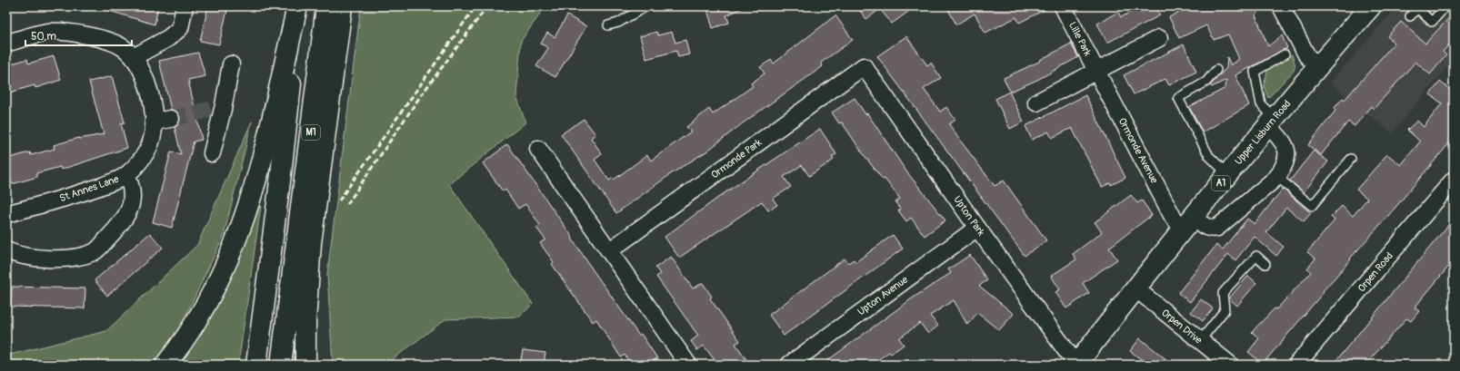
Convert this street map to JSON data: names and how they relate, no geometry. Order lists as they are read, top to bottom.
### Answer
{
  "streets": {
    "main road": ["M1", "Upper Lisburn Road", "A1"],
    "street": [
      "Lille Park",
      "Ormonde Avenue",
      "Ormonde Park",
      "St Annes Lane",
      "Upton Park",
      "Orpen Road",
      "Upton Avenue",
      "Orpen Drive"
    ]
  },
  "crossings": [
    ["Lille Park", "Ormonde Avenue"],
    ["Upper Lisburn Road", "Ormonde Avenue"],
    ["Upper Lisburn Road", "Upton Park"],
    ["Upper Lisburn Road", "Orpen Drive"],
    ["Ormonde Park", "Upton Park"],
    ["Upton Park", "Upton Avenue"]
  ],
  "scale_bar": "50 m"
}
